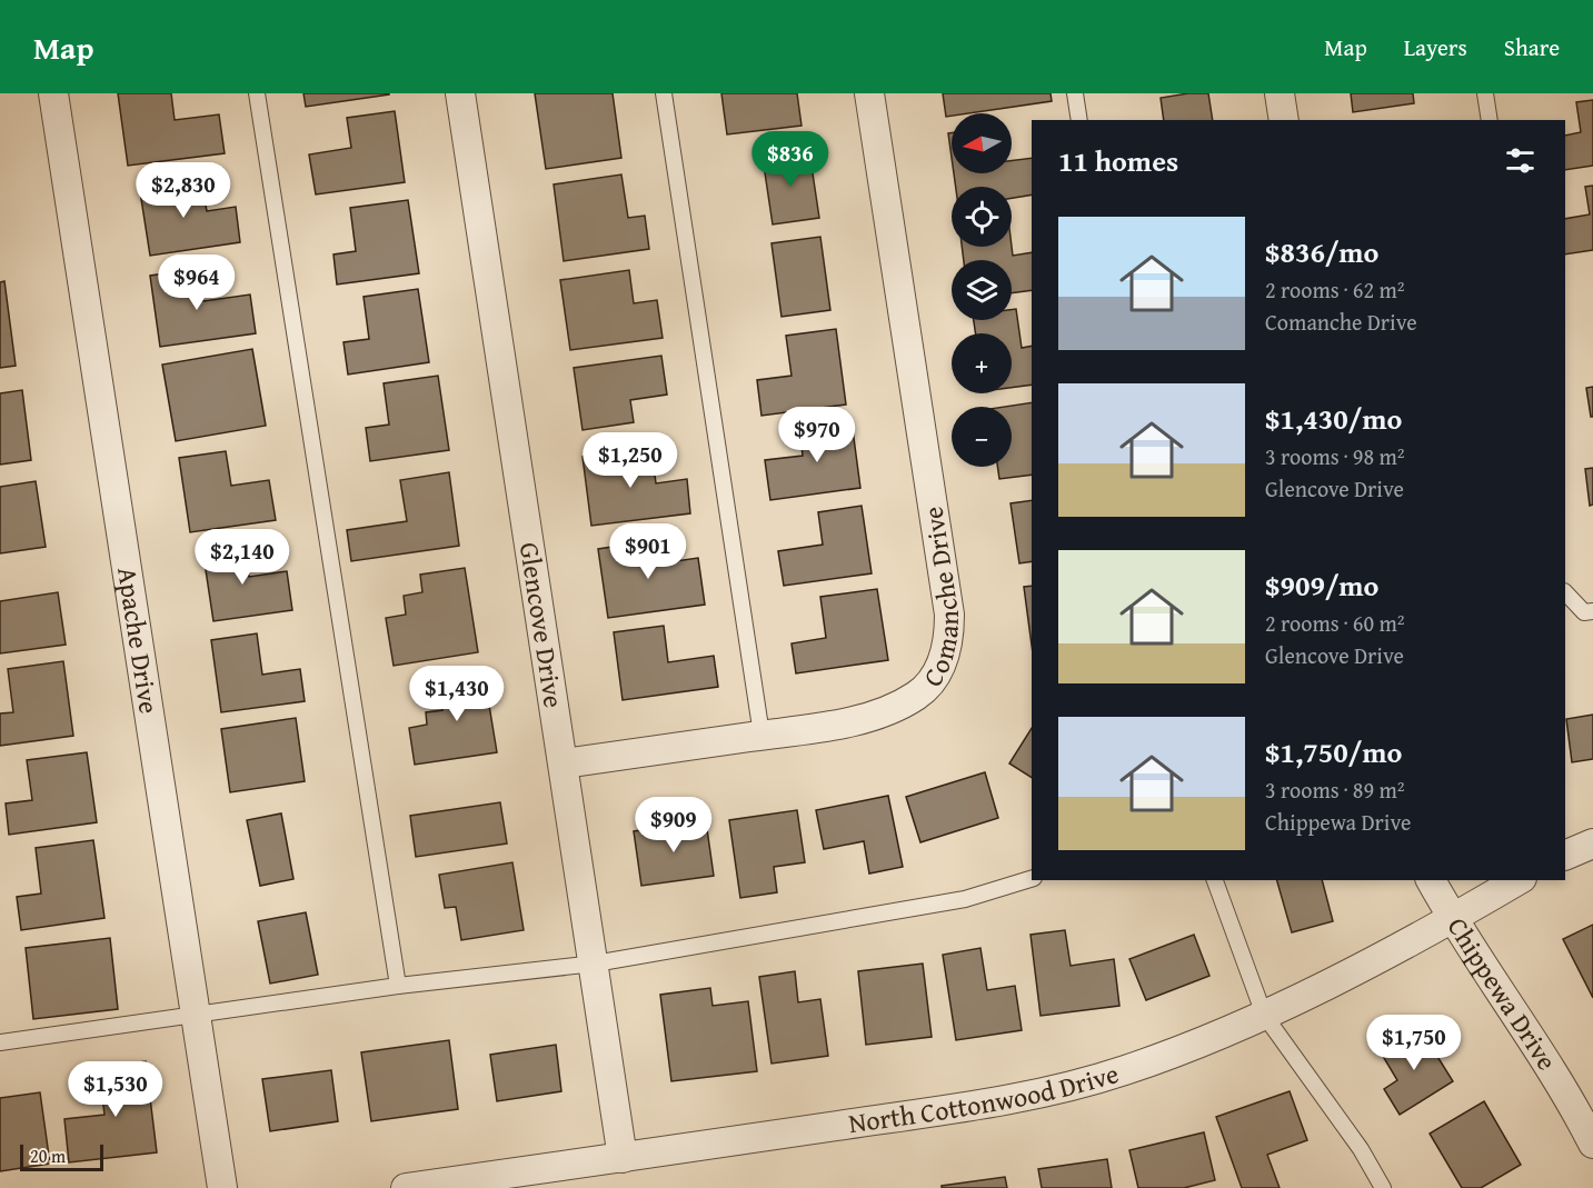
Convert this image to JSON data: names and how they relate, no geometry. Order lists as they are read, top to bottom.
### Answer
{
  "streets": {
    "street": [
      "Comanche Drive",
      "Glencove Drive",
      "Apache Drive",
      "Chippewa Drive",
      "North Cottonwood Drive"
    ]
  },
  "crossings": [
    ["Comanche Drive", "Glencove Drive"],
    ["Glencove Drive", "North Cottonwood Drive"],
    ["Chippewa Drive", "North Cottonwood Drive"]
  ],
  "scale_bar": "20 m",
  "north": "left",
  "page": {
    "header": "Map",
    "nav": ["Map", "Layers", "Share"],
    "map_buttons": ["+", "−"],
    "heading": "11 homes",
    "price": [
      "$836",
      "$2,830",
      "$964",
      "$970",
      "$1,250",
      "$901",
      "$2,140",
      "$1,430",
      "$909",
      "$1,750",
      "$1,530"
    ],
    "list": [
      {
        "name": "$836/mo",
        "note": "2 rooms · 62 m² · Comanche Drive"
      },
      {
        "name": "$1,430/mo",
        "note": "3 rooms · 98 m² · Glencove Drive"
      },
      {
        "name": "$909/mo",
        "note": "2 rooms · 60 m² · Glencove Drive"
      },
      {
        "name": "$1,750/mo",
        "note": "3 rooms · 89 m² · Chippewa Drive"
      }
    ],
    "scale": "20 m"
  }
}
